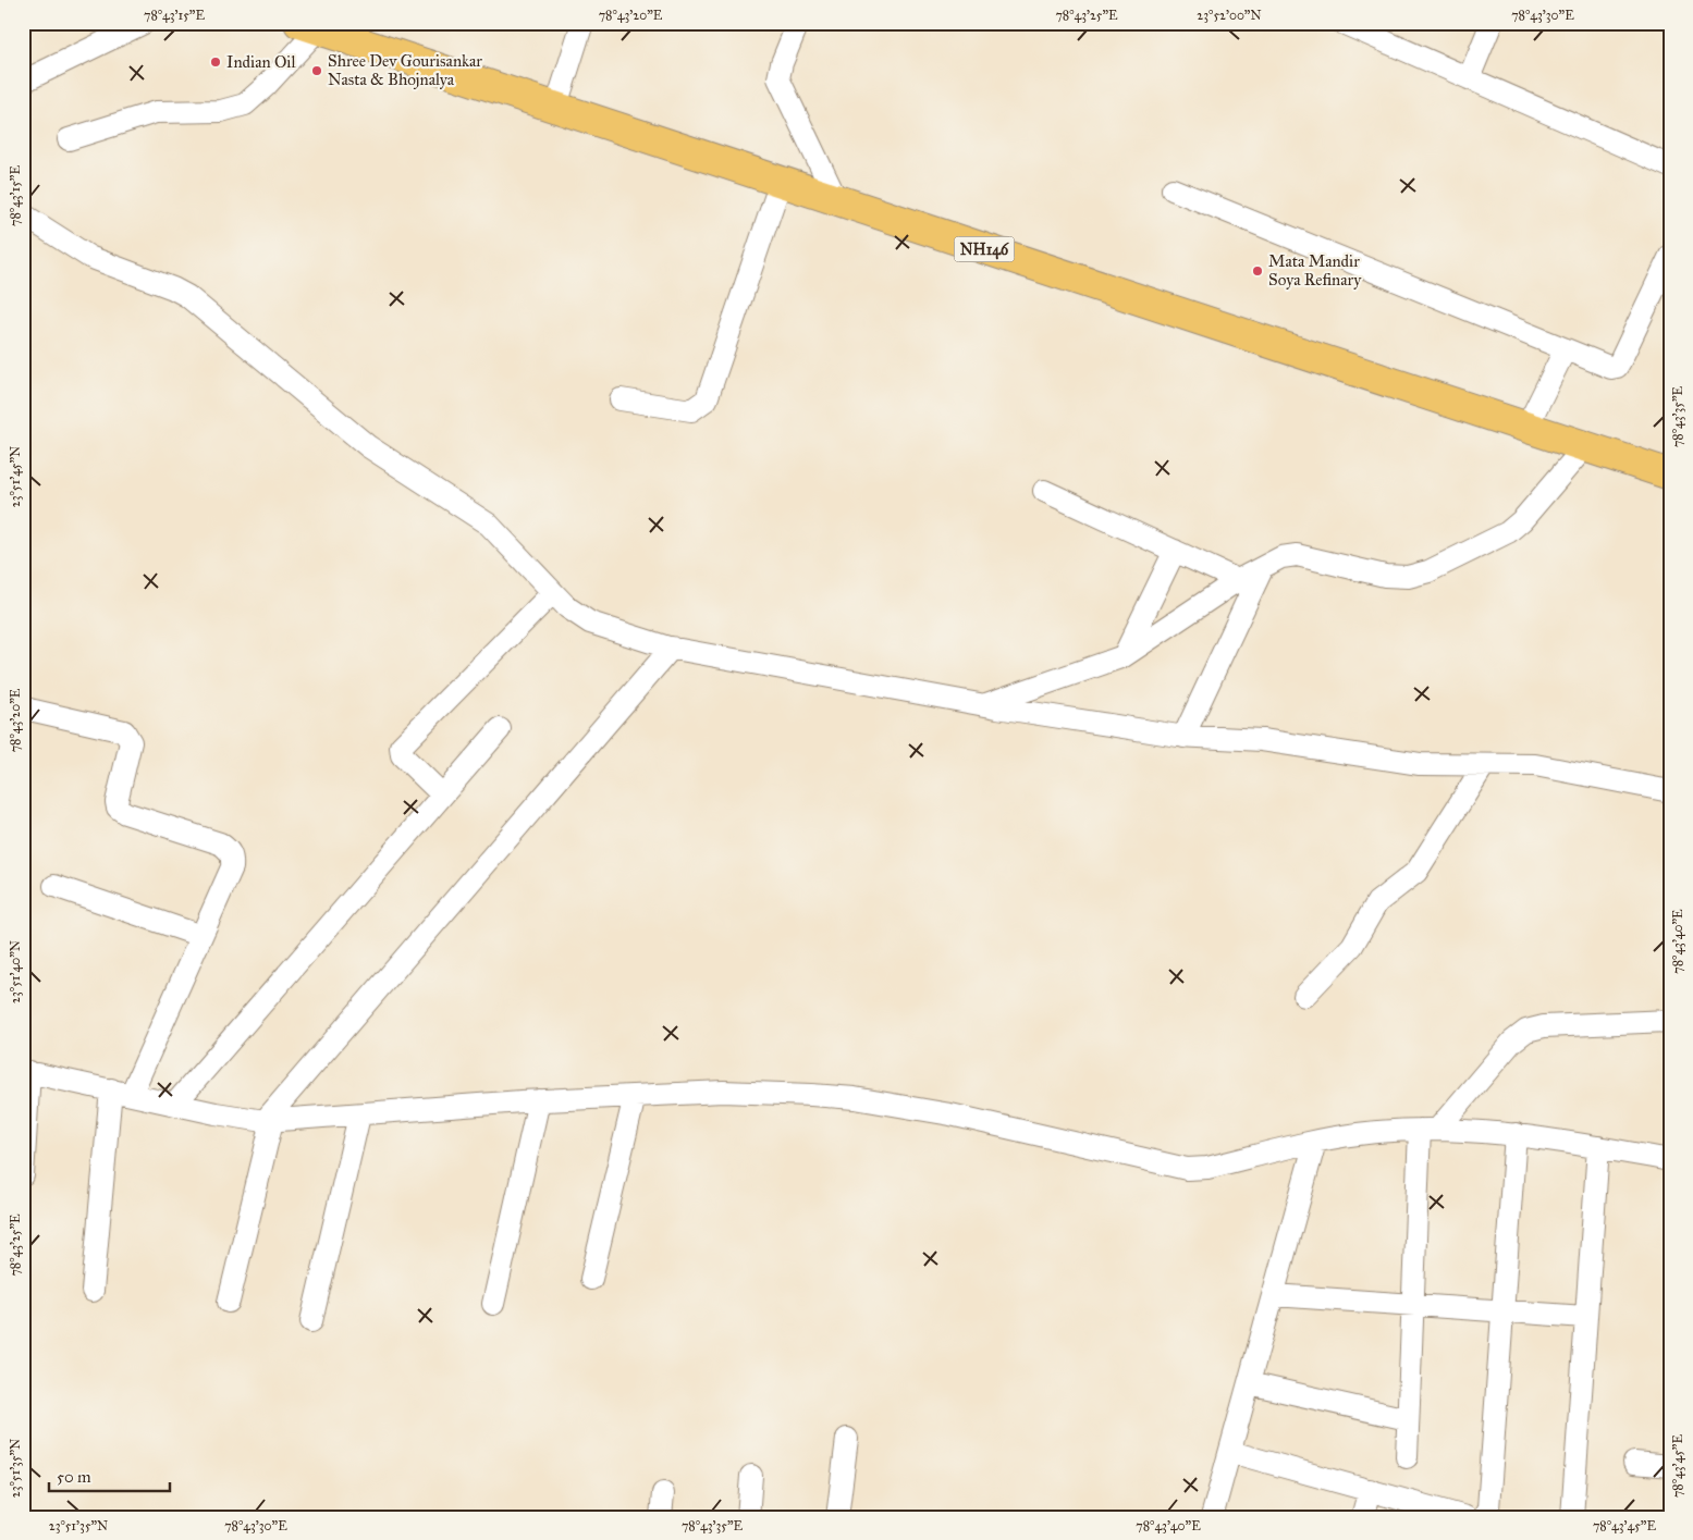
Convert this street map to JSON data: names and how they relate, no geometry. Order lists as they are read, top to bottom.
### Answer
{
  "streets": {
    "highway": ["NH146"]
  },
  "places": ["Indian Oil", "Shree Dev Gourisankar Nasta & Bhojnalya", "Mata Mandir Soya Refinary"],
  "scale_bar": "50 m",
  "coordinates": [
    "78°43'15\"E",
    "78°43'20\"E",
    "78°43'25\"E",
    "23°52'00\"N",
    "78°43'30\"E",
    "78°43'35\"E",
    "23°51'45\"N",
    "78°43'40\"E",
    "23°51'40\"N",
    "78°43'45\"E",
    "23°51'35\"N"
  ]
}
